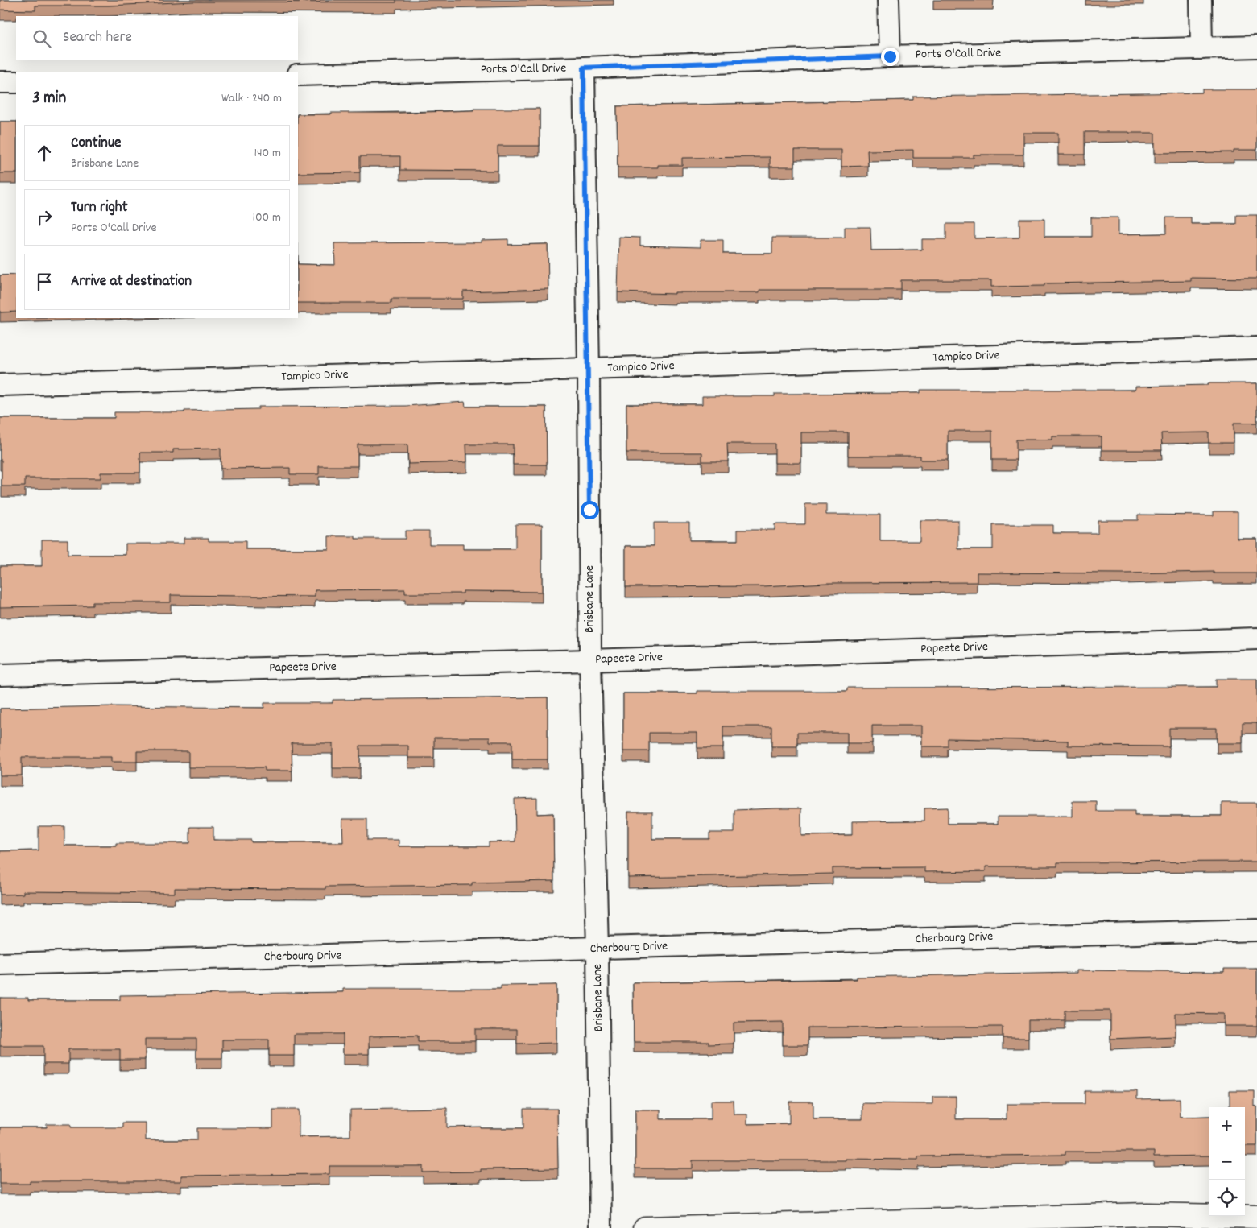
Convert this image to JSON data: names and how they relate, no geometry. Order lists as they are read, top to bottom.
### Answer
{
  "streets": {
    "street": [
      "Ports O'Call Drive",
      "Tampico Drive",
      "Brisbane Lane",
      "Papeete Drive",
      "Cherbourg Drive"
    ]
  },
  "crossings": [
    ["Ports O'Call Drive", "Brisbane Lane"],
    ["Tampico Drive", "Brisbane Lane"],
    ["Brisbane Lane", "Papeete Drive"],
    ["Brisbane Lane", "Cherbourg Drive"]
  ],
  "page": {
    "search": "Search here",
    "heading": ["3 min", "Walk · 240 m"],
    "list": [
      ["Continue", "Brisbane Lane", "140 m"],
      ["Turn right", "Ports O'Call Drive", "100 m"],
      "Arrive at destination"
    ],
    "map_buttons": ["+", "−"]
  }
}
